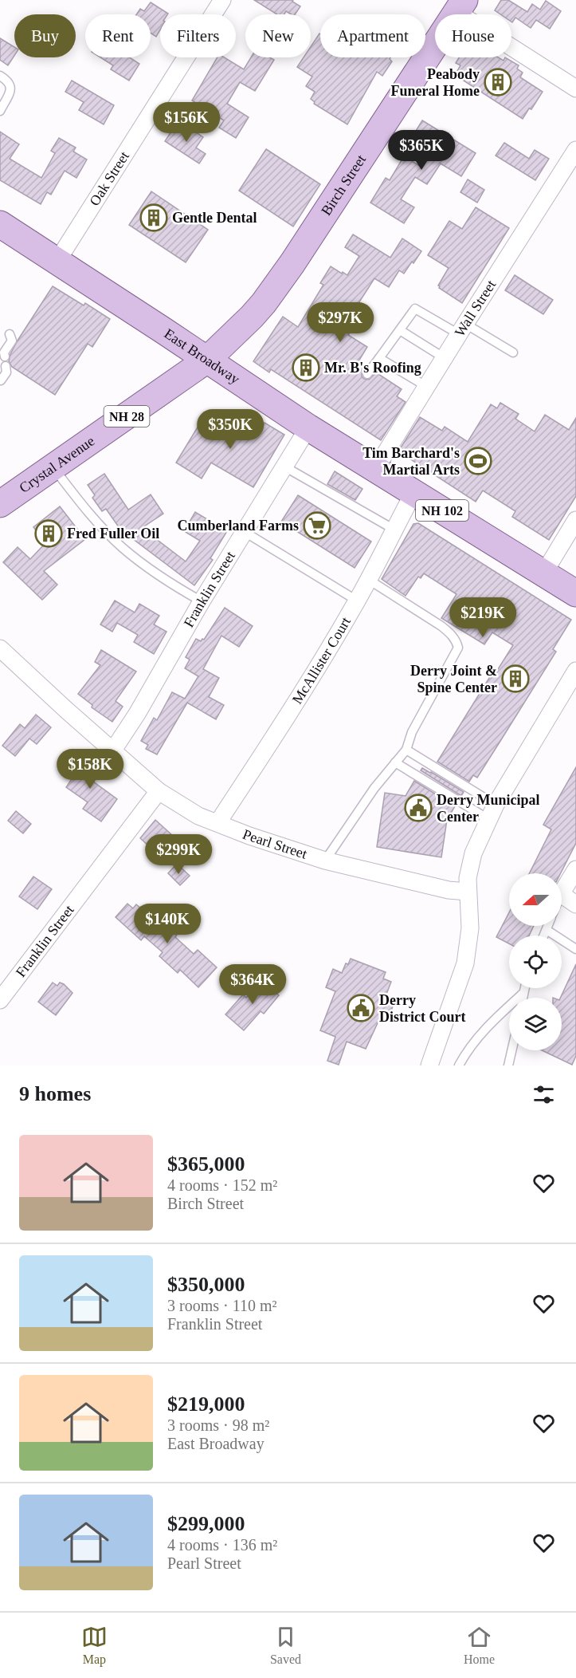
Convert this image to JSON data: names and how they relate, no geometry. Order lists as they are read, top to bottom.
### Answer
{
  "streets": {
    "main road": [
      "Birch Street",
      "East Broadway",
      "NH 28",
      "Crystal Avenue",
      "NH 102"
    ],
    "street": [
      "Oak Street",
      "Wall Street",
      "Franklin Street",
      "McAllister Court",
      "Pearl Street"
    ]
  },
  "crossings": [
    ["Oak Street", "East Broadway"],
    ["Birch Street", "East Broadway"],
    ["Birch Street", "Crystal Avenue"],
    ["Wall Street", "East Broadway"],
    ["East Broadway", "Crystal Avenue"],
    ["East Broadway", "Franklin Street"],
    ["East Broadway", "McAllister Court"],
    ["Franklin Street", "Pearl Street"],
    ["McAllister Court", "Pearl Street"]
  ],
  "places": {
    "building": [
      "Peabody Funeral Home",
      "Gentle Dental",
      "Mr. B's Roofing",
      "Fred Fuller Oil",
      "Derry Joint & Spine Center"
    ],
    "sports": ["Tim Barchard's Martial Arts"],
    "supermarket": ["Cumberland Farms"],
    "public building": ["Derry Municipal Center", "Derry District Court"]
  },
  "north": "left",
  "page": {
    "chip": [
      "Buy",
      "Rent",
      "Filters",
      "New",
      "Apartment",
      "House"
    ],
    "price": [
      "$156K",
      "$365K",
      "$297K",
      "$350K",
      "$219K",
      "$158K",
      "$299K",
      "$140K",
      "$364K"
    ],
    "heading": "9 homes",
    "list": [
      {
        "name": "$365,000",
        "note": "4 rooms · 152 m² · Birch Street"
      },
      {
        "name": "$350,000",
        "note": "3 rooms · 110 m² · Franklin Street"
      },
      {
        "name": "$219,000",
        "note": "3 rooms · 98 m² · East Broadway"
      },
      {
        "name": "$299,000",
        "note": "4 rooms · 136 m² · Pearl Street"
      }
    ],
    "tabs": ["Map", "Saved", "Home"]
  }
}
